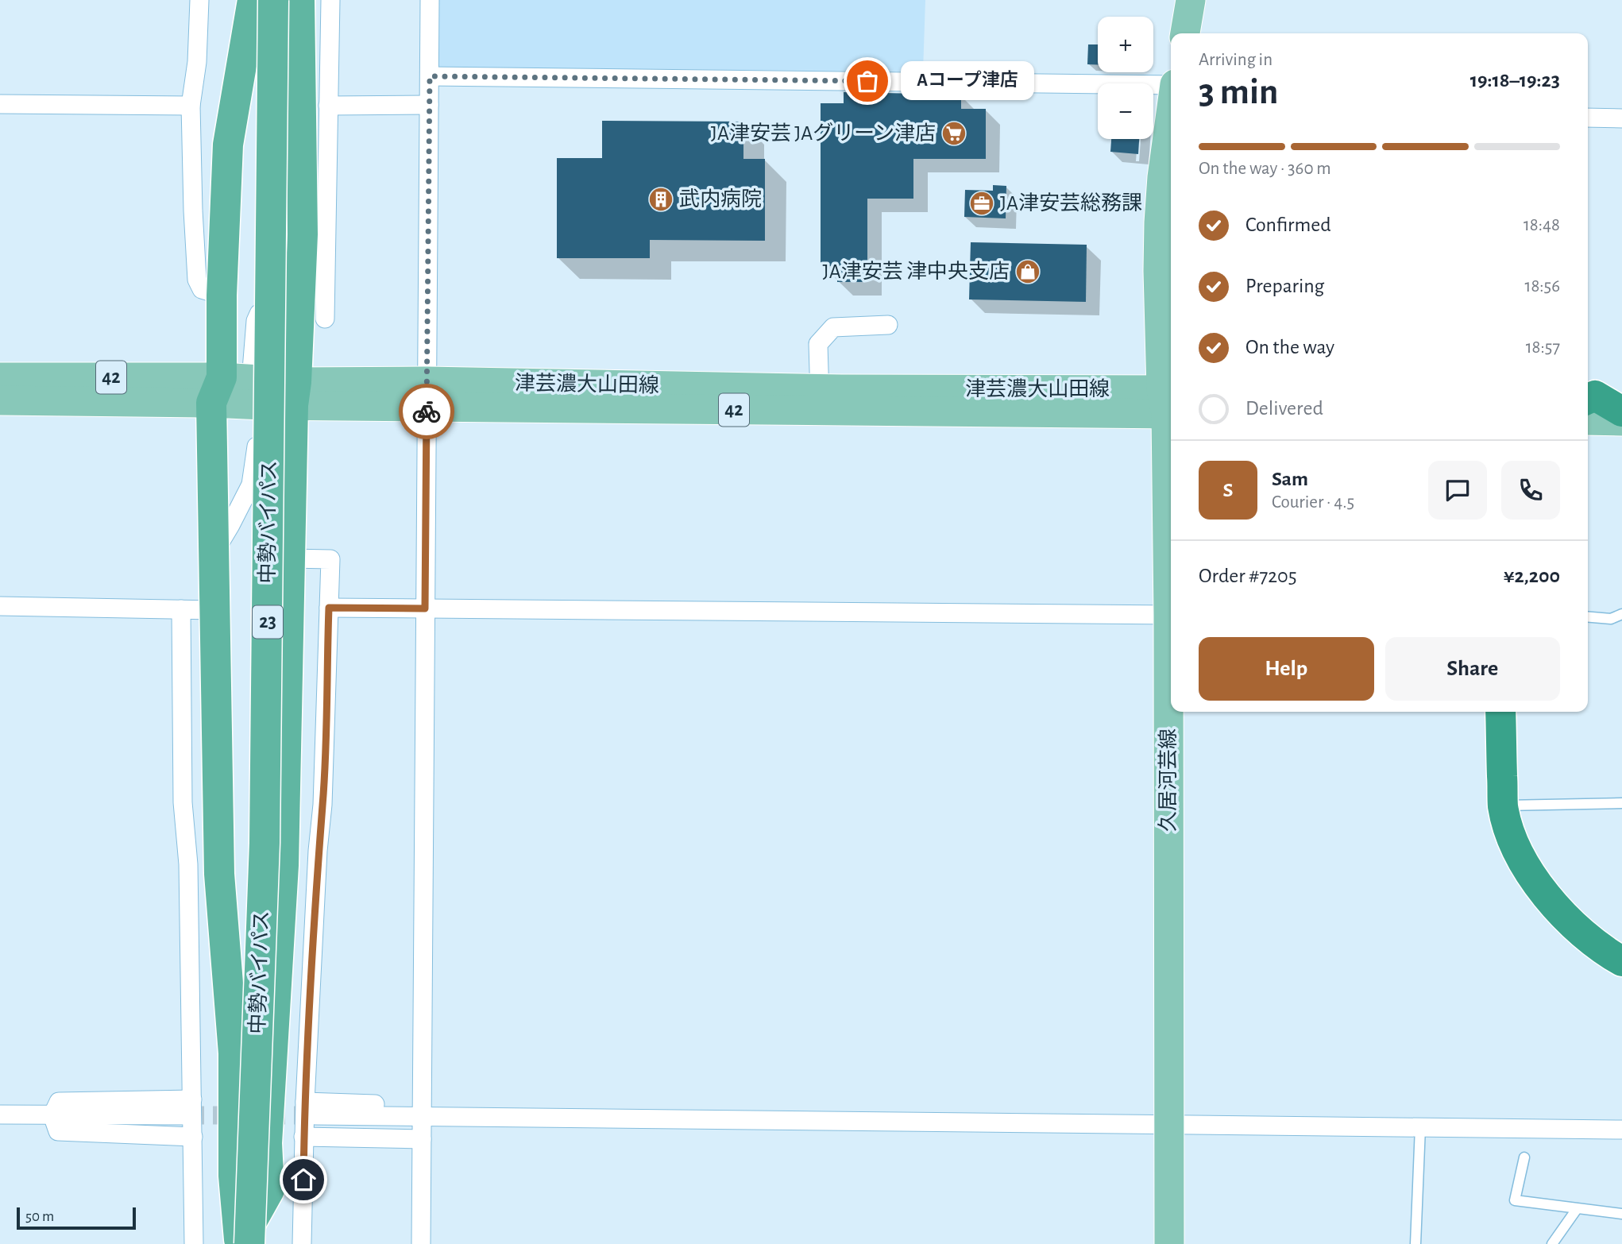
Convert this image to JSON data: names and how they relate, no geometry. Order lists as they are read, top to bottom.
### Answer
{
  "streets": {
    "highway": ["中勢バイパス", "23"],
    "main road": ["42", "津芸濃大山田線", "久居河芸線"]
  },
  "crossings": [
    ["津芸濃大山田線", "久居河芸線"]
  ],
  "places": {
    "other": ["Aコープ津店"],
    "supermarket": ["JA津安芸 JAグリーン津店"],
    "building": ["武内病院"],
    "office": ["JA津安芸総務課"],
    "shop": ["JA津安芸 津中央支店"]
  },
  "scale_bar": "50 m",
  "page": {
    "map_buttons": ["+", "−"],
    "heading": ["3 min", "Arriving in", "19:18–19:23"],
    "panel": [
      "Sam",
      "Courier · 4.5",
      "Order #7205",
      "¥2,200"
    ],
    "bubble": "Aコープ津店",
    "bar": "On the way · 360 m",
    "list": [
      ["Confirmed", "18:48"],
      ["Preparing", "18:56"],
      ["On the way", "18:57"],
      "Delivered"
    ],
    "round": "S",
    "buttons": ["Help", "Share"],
    "scale": "50 m"
  }
}
